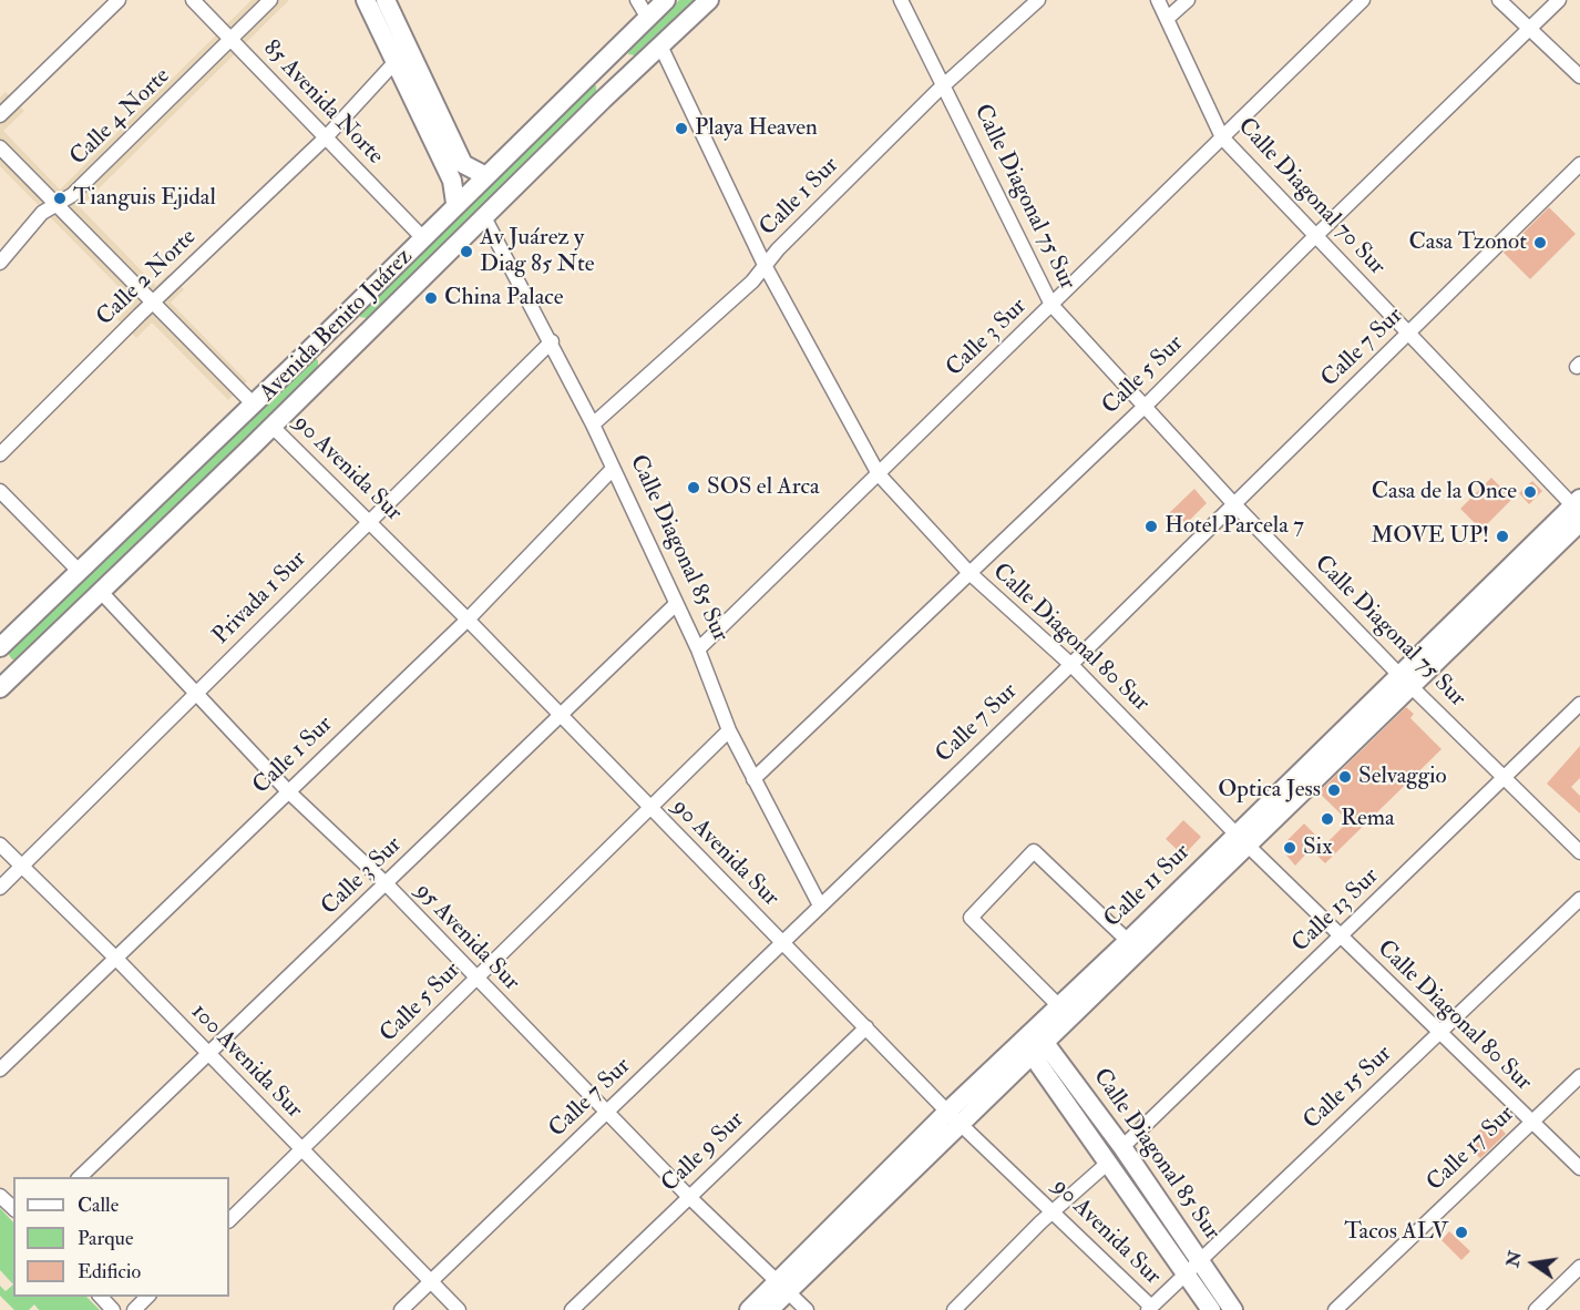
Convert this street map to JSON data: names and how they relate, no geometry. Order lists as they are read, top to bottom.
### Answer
{
  "streets": {
    "main road": ["Avenida Benito Juárez", "Calle Diagonal 85 Sur", "Calle 11 Sur"],
    "street": [
      "85 Avenida Norte",
      "Calle 4 Norte",
      "Calle 1 Sur",
      "Calle Diagonal 75 Sur",
      "Calle Diagonal 70 Sur",
      "Calle 2 Norte",
      "Calle 3 Sur",
      "Calle 7 Sur",
      "Calle 5 Sur",
      "90 Avenida Sur",
      "Privada 1 Sur",
      "Calle Diagonal 80 Sur",
      "Calle 13 Sur",
      "95 Avenida Sur",
      "100 Avenida Sur",
      "Calle 15 Sur",
      "Calle 17 Sur",
      "Calle 9 Sur"
    ]
  },
  "crossings": [
    ["85 Avenida Norte", "Calle 4 Norte"],
    ["85 Avenida Norte", "Calle 2 Norte"],
    ["85 Avenida Norte", "Avenida Benito Juárez"],
    ["Calle 1 Sur", "Calle Diagonal 75 Sur"],
    ["Calle 1 Sur", "90 Avenida Sur"],
    ["Calle 1 Sur", "Calle Diagonal 85 Sur"],
    ["Calle 1 Sur", "Calle Diagonal 80 Sur"],
    ["Calle 1 Sur", "95 Avenida Sur"],
    ["Calle 1 Sur", "100 Avenida Sur"],
    ["Calle Diagonal 75 Sur", "Calle 3 Sur"],
    ["Calle Diagonal 75 Sur", "Calle 7 Sur"],
    ["Calle Diagonal 75 Sur", "Calle 5 Sur"],
    ["Calle Diagonal 75 Sur", "Calle 11 Sur"],
    ["Calle Diagonal 75 Sur", "Calle 13 Sur"],
    ["Calle Diagonal 70 Sur", "Calle 3 Sur"],
    ["Calle Diagonal 70 Sur", "Calle 7 Sur"],
    ["Calle Diagonal 70 Sur", "Calle 5 Sur"],
    ["Calle Diagonal 70 Sur", "Calle 11 Sur"],
    ["Avenida Benito Juárez", "90 Avenida Sur"],
    ["Avenida Benito Juárez", "Calle Diagonal 85 Sur"],
    ["Avenida Benito Juárez", "Calle Diagonal 80 Sur"],
    ["Avenida Benito Juárez", "95 Avenida Sur"],
    ["Calle 3 Sur", "90 Avenida Sur"],
    ["Calle 3 Sur", "Calle Diagonal 85 Sur"],
    ["Calle 3 Sur", "Calle Diagonal 80 Sur"],
    ["Calle 3 Sur", "95 Avenida Sur"],
    ["Calle 3 Sur", "100 Avenida Sur"],
    ["Calle 7 Sur", "90 Avenida Sur"],
    ["Calle 7 Sur", "Calle Diagonal 85 Sur"],
    ["Calle 7 Sur", "Calle Diagonal 80 Sur"],
    ["Calle 7 Sur", "95 Avenida Sur"],
    ["Calle 7 Sur", "100 Avenida Sur"],
    ["Calle 5 Sur", "90 Avenida Sur"],
    ["Calle 5 Sur", "Calle Diagonal 85 Sur"],
    ["Calle 5 Sur", "Calle Diagonal 80 Sur"],
    ["Calle 5 Sur", "95 Avenida Sur"],
    ["Calle 5 Sur", "100 Avenida Sur"],
    ["90 Avenida Sur", "Privada 1 Sur"],
    ["90 Avenida Sur", "Calle 11 Sur"],
    ["90 Avenida Sur", "Calle 15 Sur"],
    ["90 Avenida Sur", "Calle 9 Sur"],
    ["Calle Diagonal 85 Sur", "Privada 1 Sur"],
    ["Calle Diagonal 85 Sur", "Calle 11 Sur"],
    ["Calle Diagonal 85 Sur", "Calle 13 Sur"],
    ["Calle Diagonal 85 Sur", "Calle 15 Sur"],
    ["Privada 1 Sur", "95 Avenida Sur"],
    ["Privada 1 Sur", "100 Avenida Sur"],
    ["Calle Diagonal 80 Sur", "Calle 11 Sur"],
    ["Calle Diagonal 80 Sur", "Calle 13 Sur"],
    ["Calle Diagonal 80 Sur", "Calle 15 Sur"],
    ["Calle Diagonal 80 Sur", "Calle 17 Sur"],
    ["Calle 11 Sur", "95 Avenida Sur"],
    ["95 Avenida Sur", "Calle 9 Sur"]
  ],
  "places": [
    "Playa Heaven",
    "Tianguis Ejidal",
    "Casa Tzonot",
    "Av Juárez y Diag 85 Nte",
    "China Palace",
    "SOS el Arca",
    "Casa de la Once",
    "Hotel Parcela 7",
    "MOVE UP!",
    "Selvaggio",
    "Optica Jess",
    "Rema",
    "Six",
    "Tacos ALV"
  ],
  "legend": ["Calle", "Parque", "Edificio"],
  "north": "left"
}
